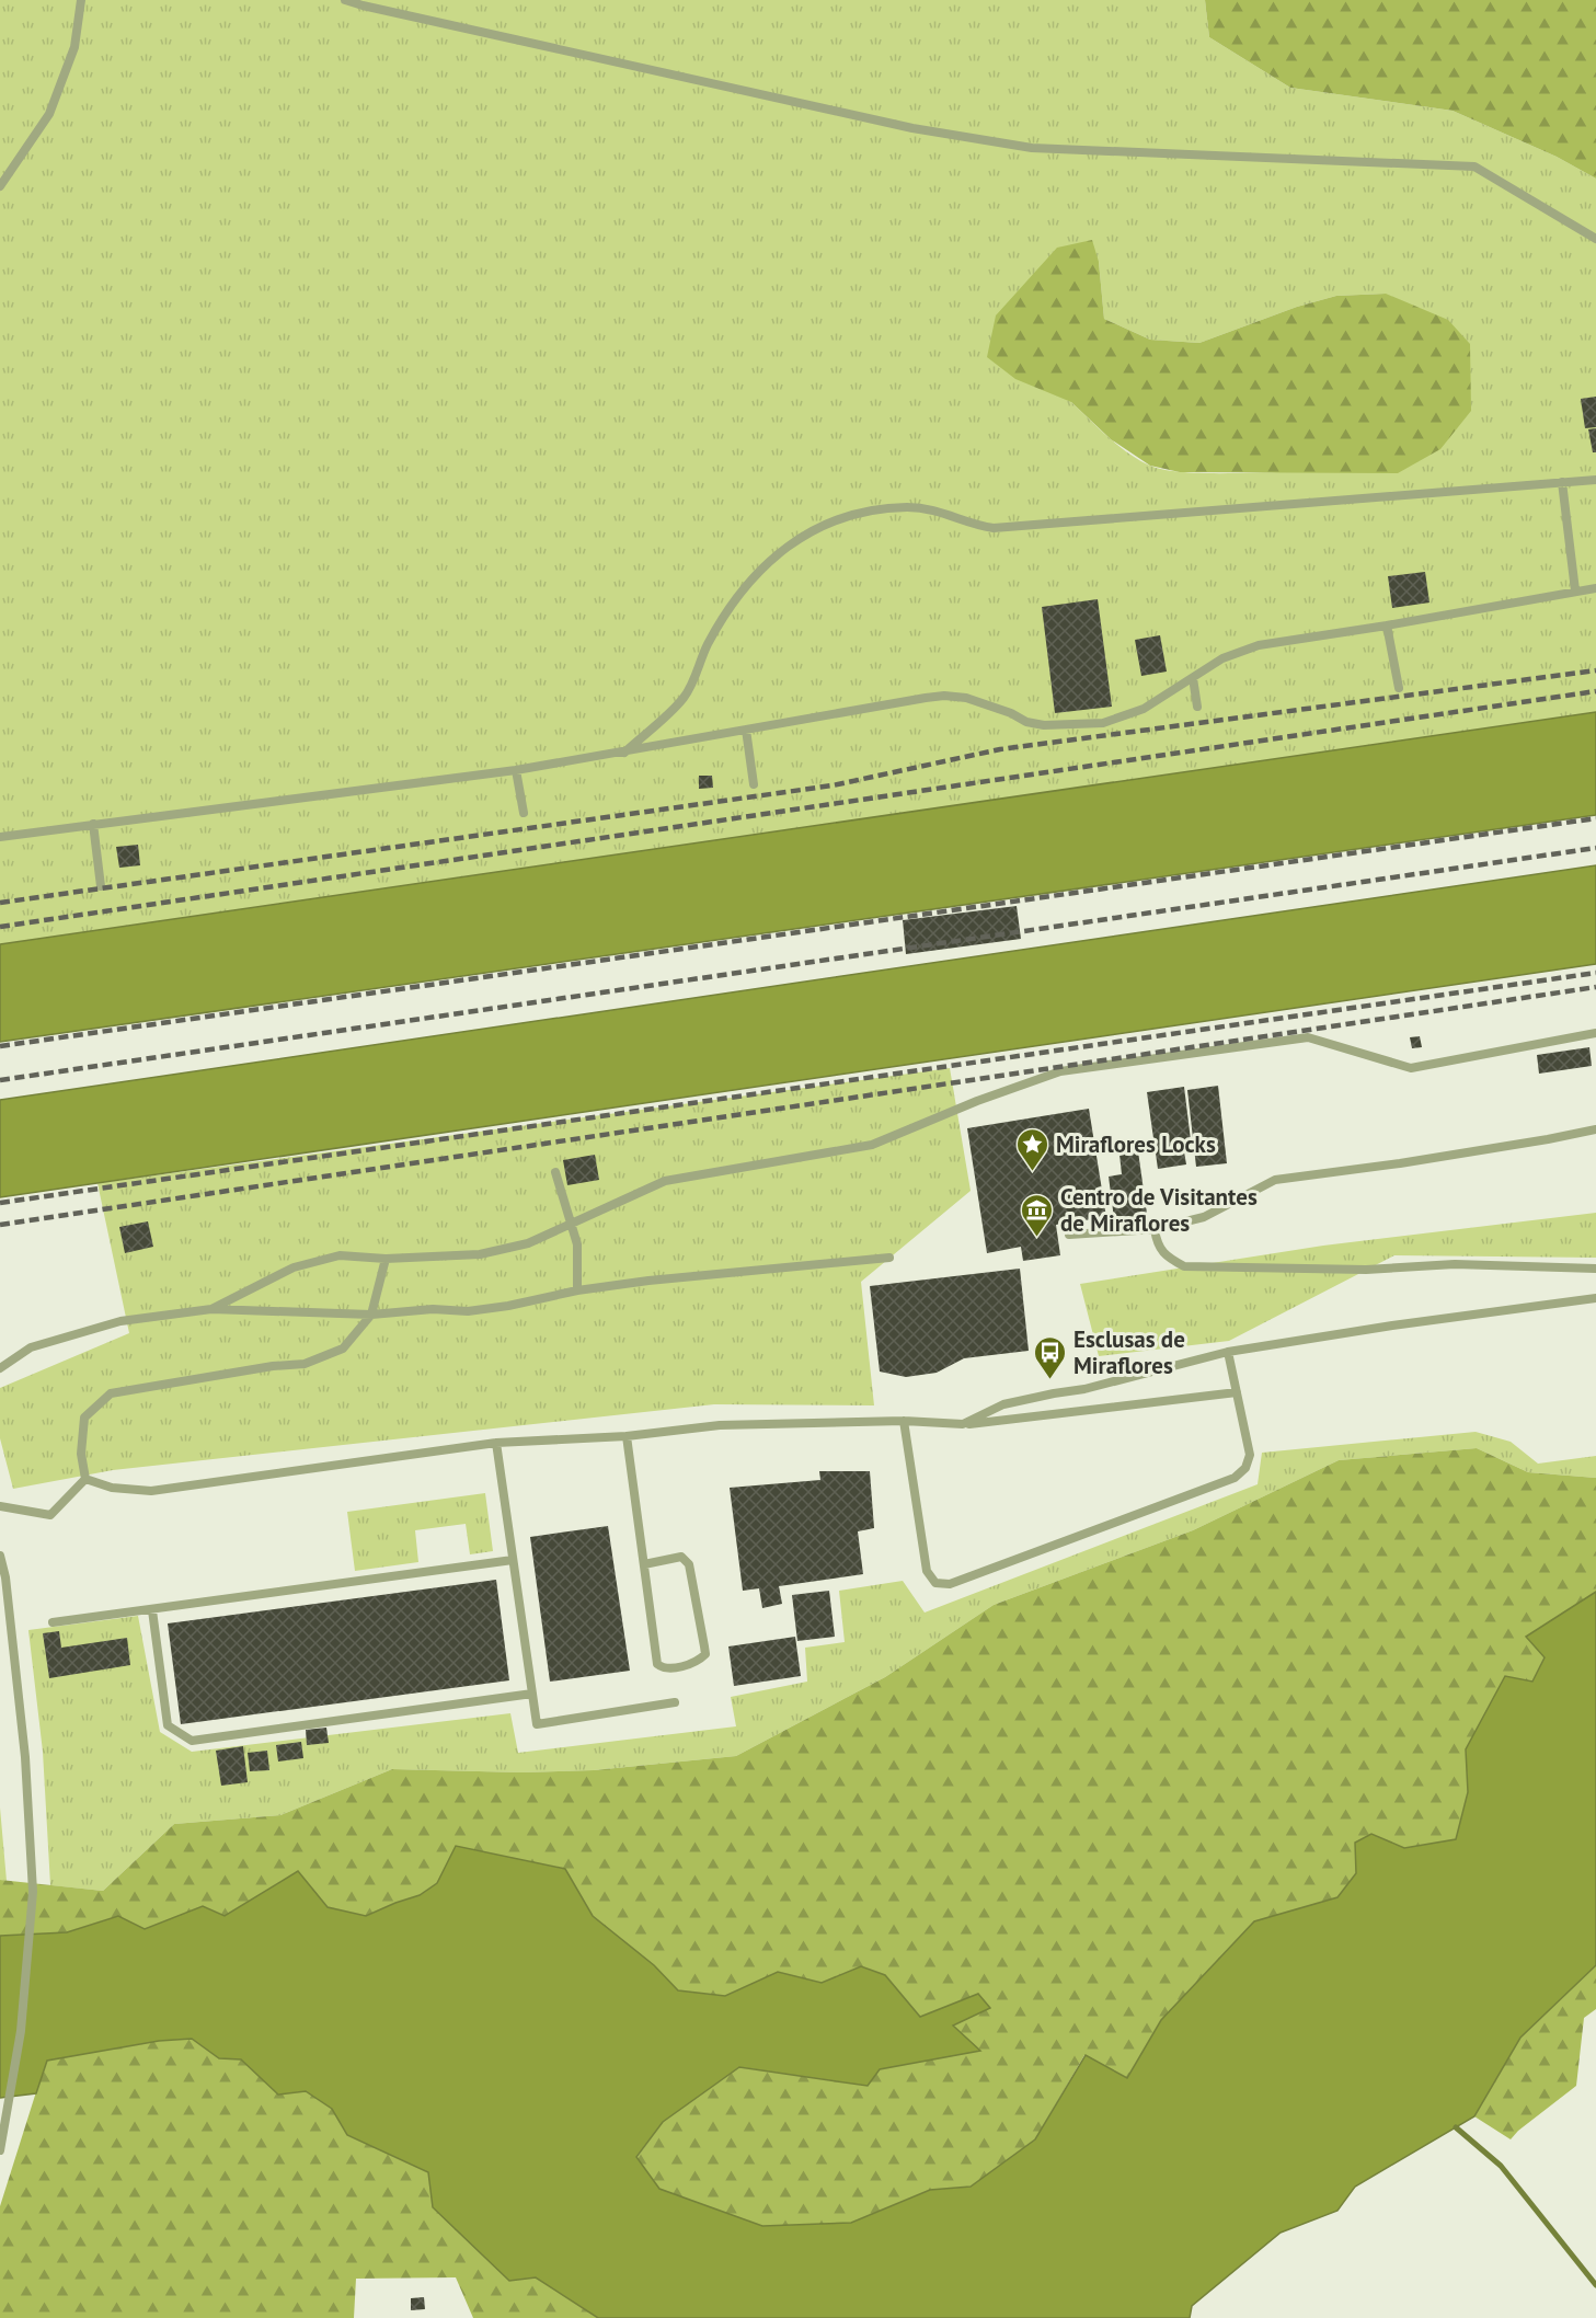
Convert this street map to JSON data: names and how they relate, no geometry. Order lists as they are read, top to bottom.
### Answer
{
  "places": {
    "place": ["Miraflores Locks"],
    "museum": ["Centro de Visitantes de Miraflores"],
    "bus stop": ["Esclusas de Miraflores"]
  }
}
